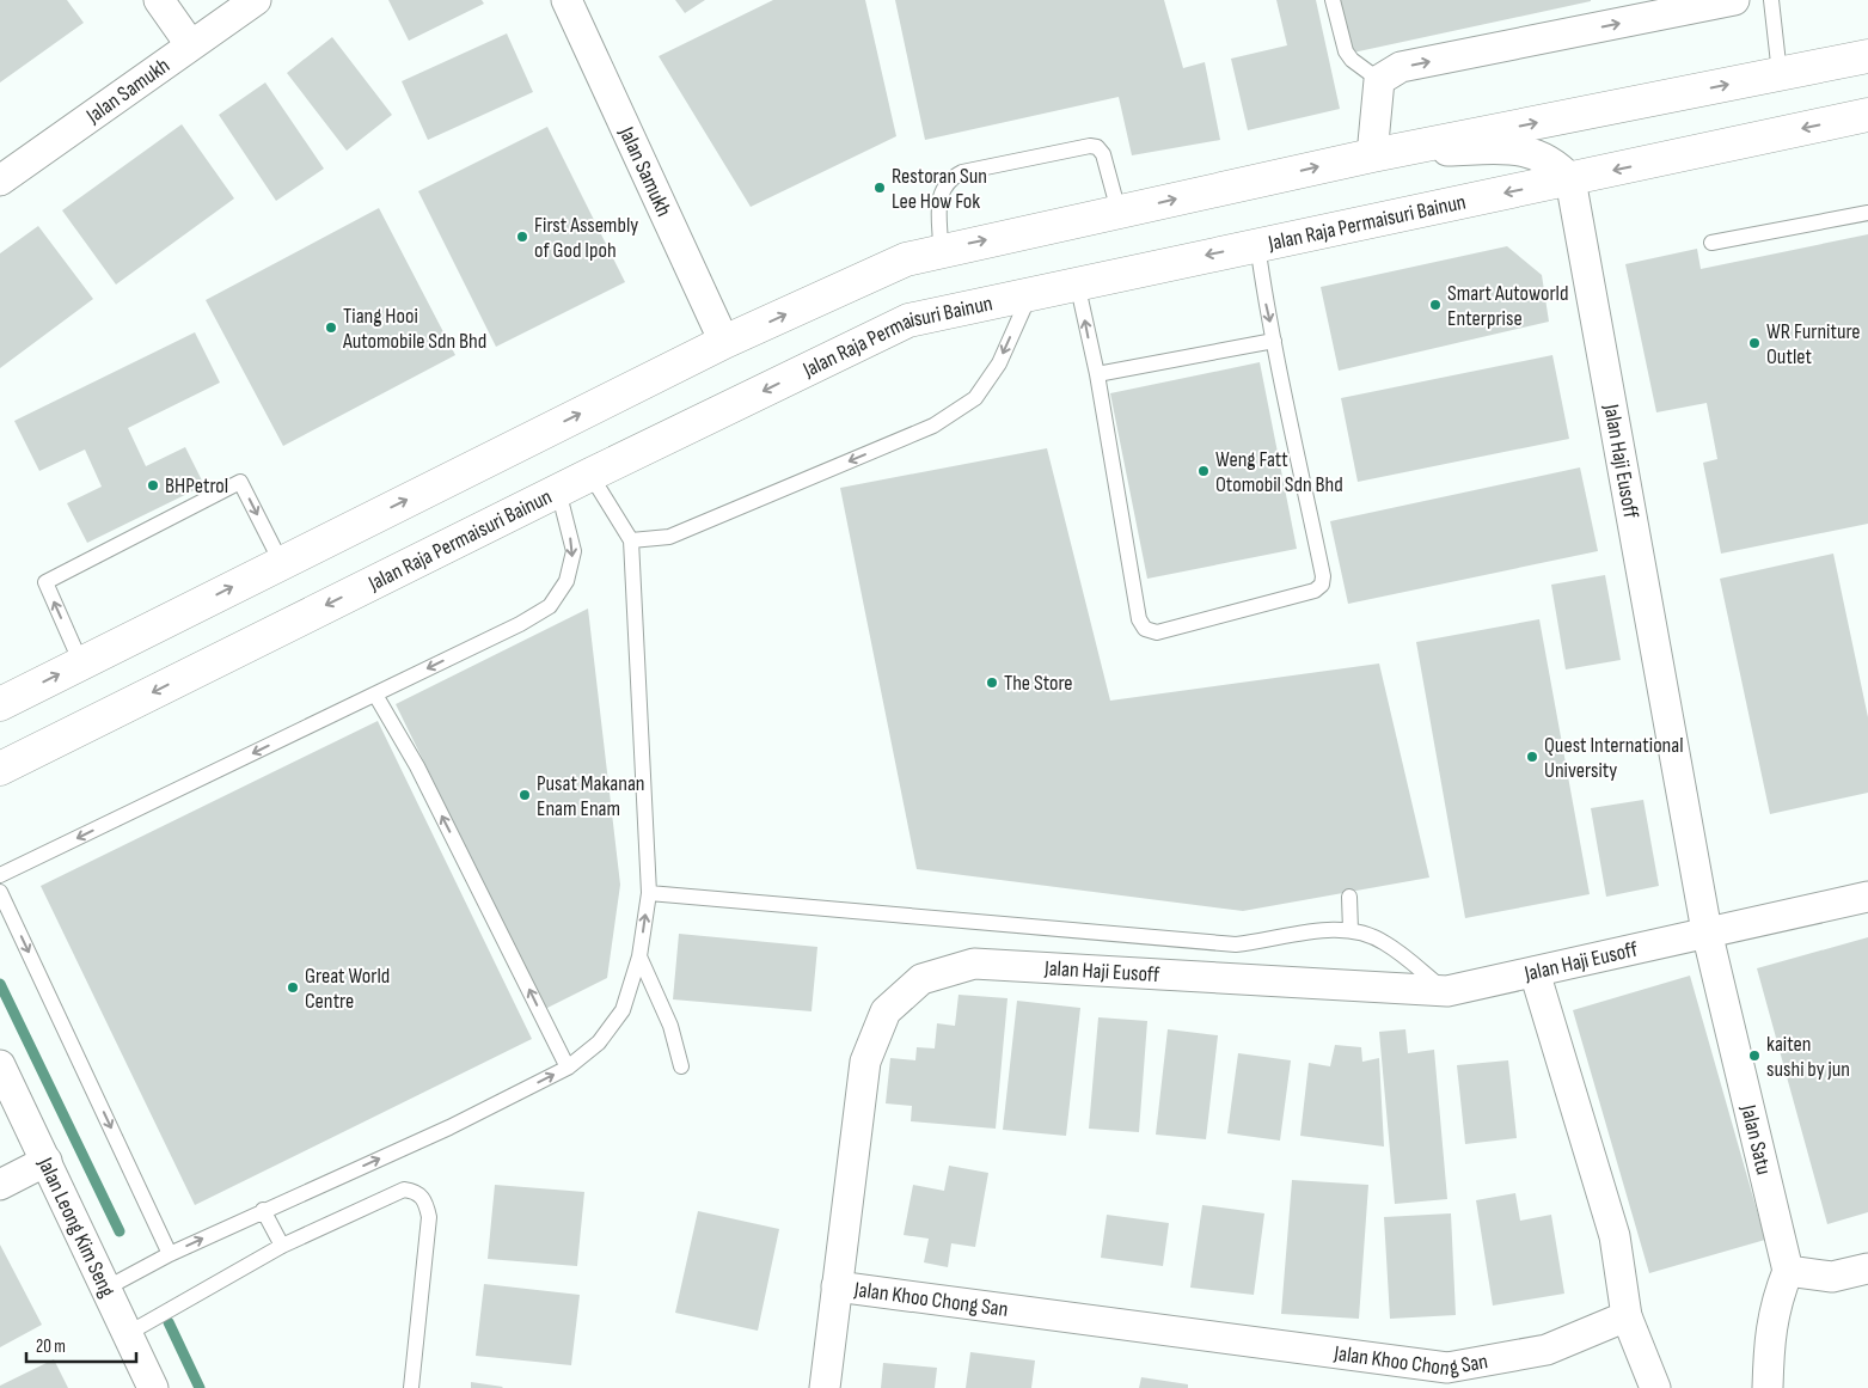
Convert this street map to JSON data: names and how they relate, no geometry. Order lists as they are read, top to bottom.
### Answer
{
  "streets": {
    "main road": ["Jalan Raja Permaisuri Bainun"],
    "street": [
      "Jalan Samukh",
      "Jalan Haji Eusoff",
      "Jalan Satu",
      "Jalan Leong Kim Seng",
      "Jalan Khoo Chong San"
    ]
  },
  "crossings": [
    ["Jalan Raja Permaisuri Bainun", "Jalan Haji Eusoff"],
    ["Jalan Haji Eusoff", "Jalan Satu"],
    ["Jalan Haji Eusoff", "Jalan Khoo Chong San"]
  ],
  "places": [
    "Restoran Sun Lee How Fok",
    "First Assembly of God Ipoh",
    "Smart Autoworld Enterprise",
    "Tiang Hooi Automobile Sdn Bhd",
    "WR Furniture Outlet",
    "Weng Fatt Otomobil Sdn Bhd",
    "BHPetrol",
    "The Store",
    "Quest International University",
    "Pusat Makanan Enam Enam",
    "Great World Centre",
    "kaiten sushi by jun"
  ],
  "scale_bar": "20 m"
}
